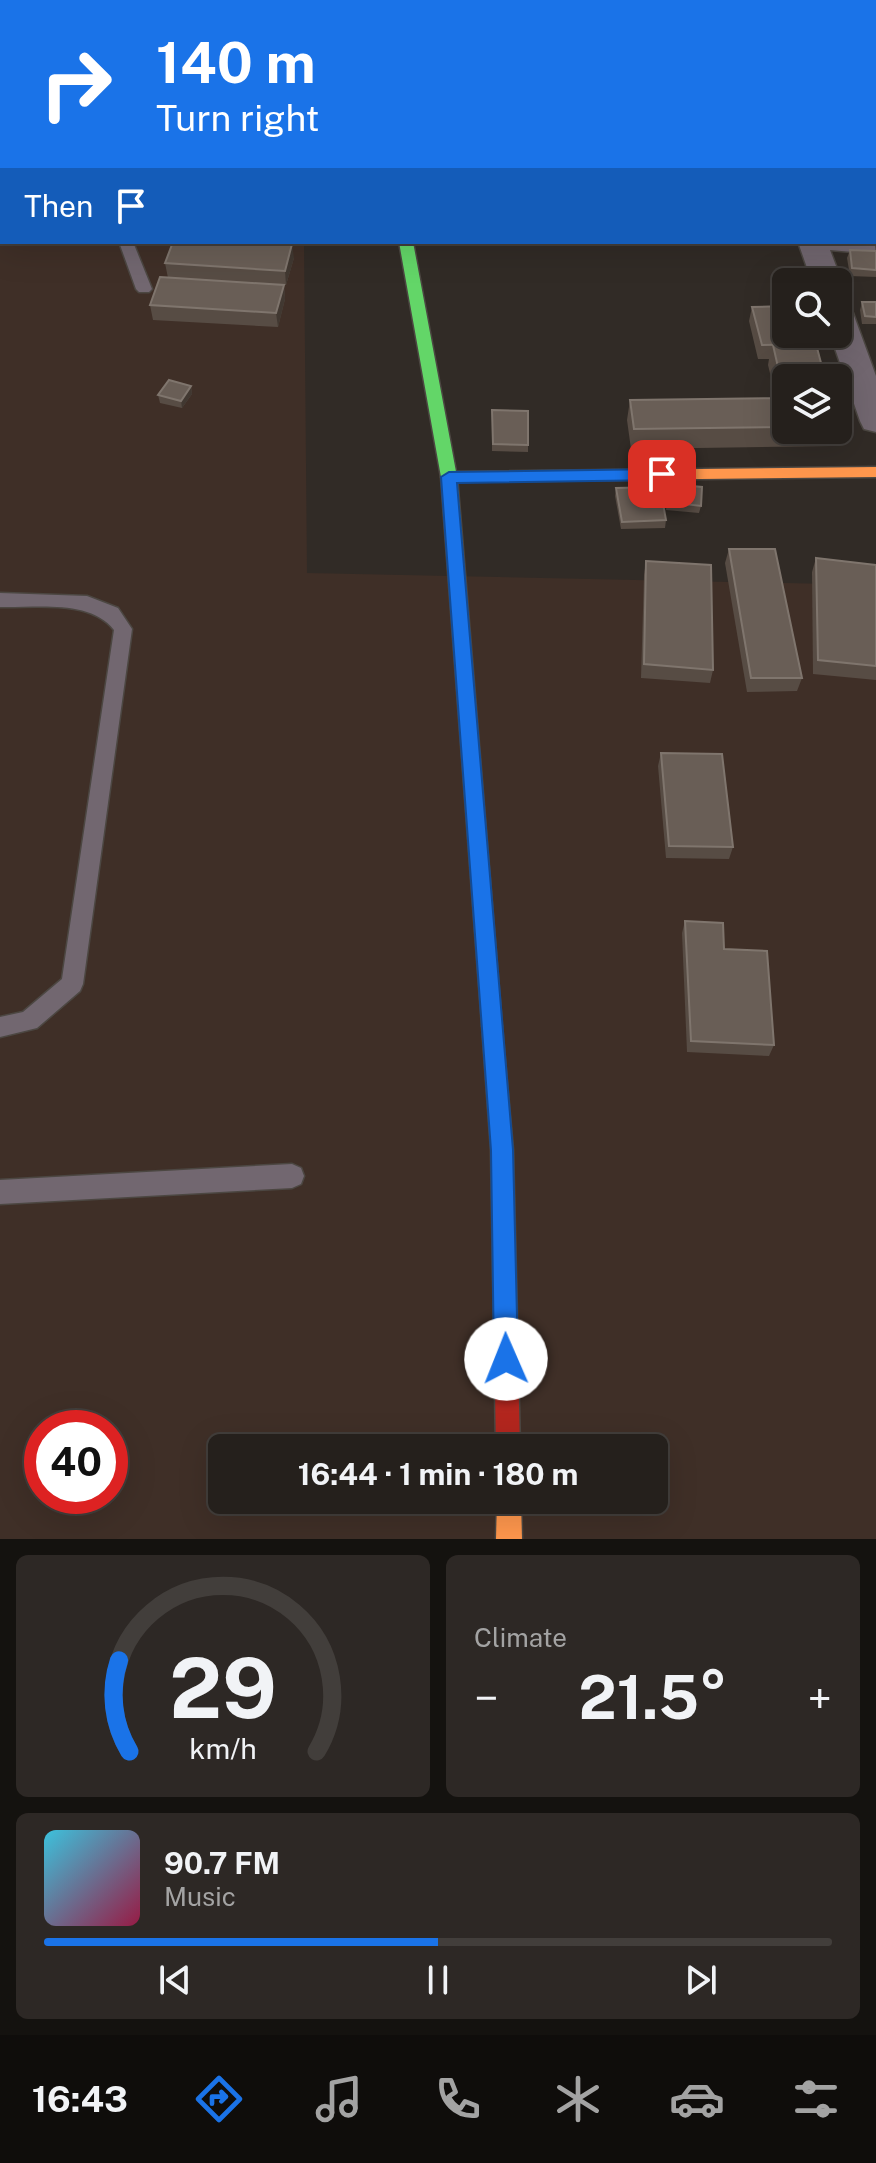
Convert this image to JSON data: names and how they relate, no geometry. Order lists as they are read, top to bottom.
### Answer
{
  "page": {
    "turn": ["140 m", "Turn right"],
    "then": "Then",
    "limit": "40",
    "trip": "16:44 · 1 min · 180 m",
    "tile": "Climate",
    "heat": ["−", "21.5°", "+"],
    "song": ["90.7 FM", "Music"],
    "tabs": "16:43",
    "gauge": ["29", "km/h"]
  }
}
